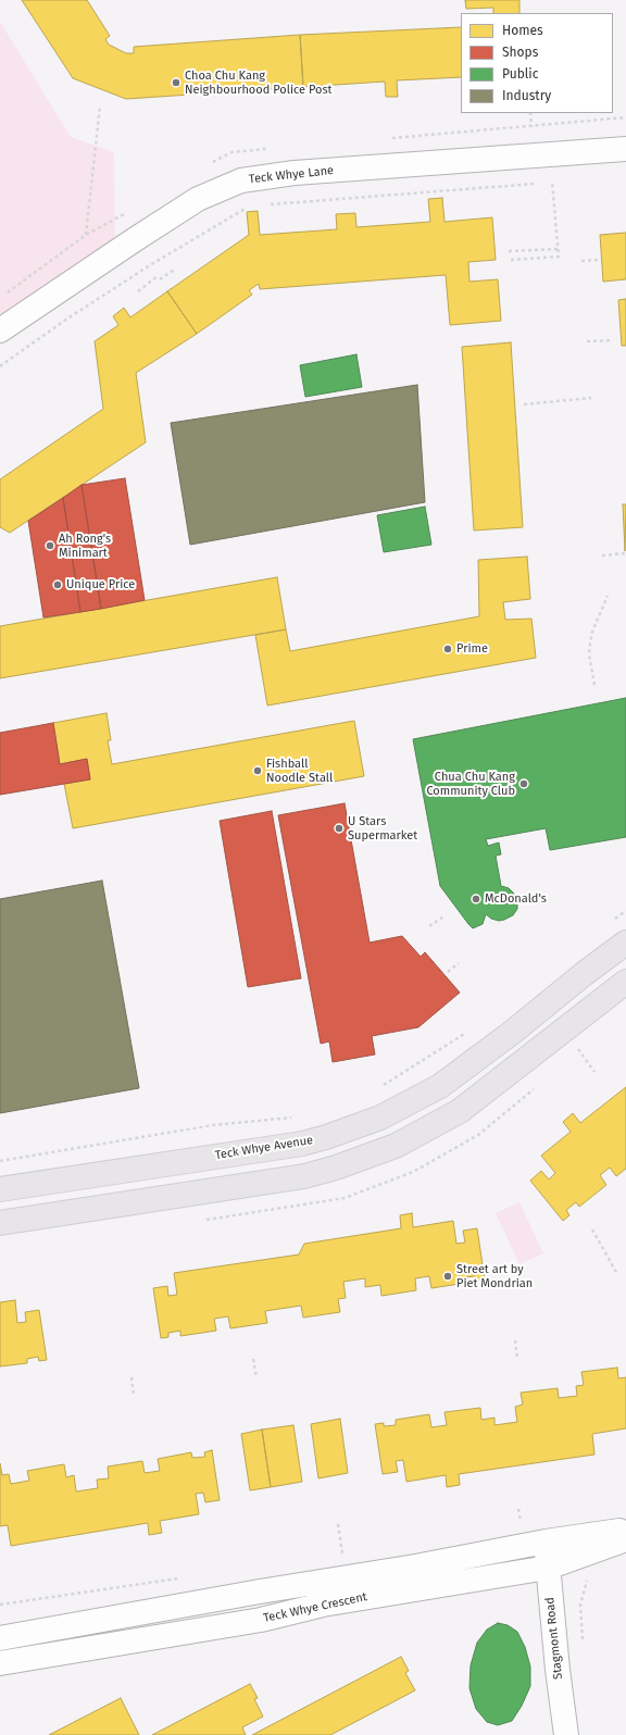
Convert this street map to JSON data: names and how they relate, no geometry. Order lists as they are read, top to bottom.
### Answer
{
  "streets": {
    "main road": ["Teck Whye Avenue"],
    "street": ["Teck Whye Lane", "Teck Whye Crescent", "Stagmont Road"]
  },
  "crossings": [
    ["Teck Whye Crescent", "Stagmont Road"]
  ],
  "places": [
    "Choa Chu Kang Neighbourhood Police Post",
    "Ah Rong's Minimart",
    "Unique Price",
    "Prime",
    "Fishball Noodle Stall",
    "Chua Chu Kang Community Club",
    "U Stars Supermarket",
    "McDonald's",
    "Street art by Piet Mondrian"
  ],
  "legend": [
    "Homes",
    "Shops",
    "Public",
    "Industry"
  ]
}
